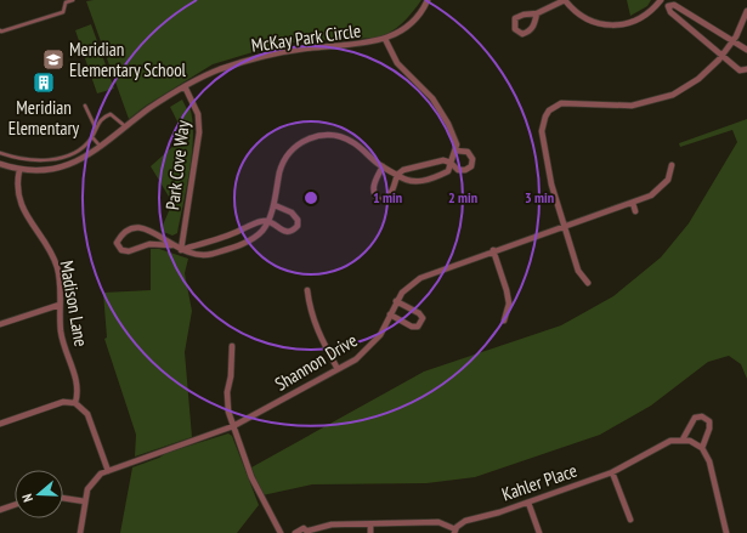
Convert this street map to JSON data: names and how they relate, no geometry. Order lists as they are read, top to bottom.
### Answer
{
  "streets": {
    "street": [
      "McKay Park Circle",
      "Park Cove Way",
      "Madison Lane",
      "Shannon Drive",
      "Kahler Place"
    ]
  },
  "crossings": [
    ["McKay Park Circle", "Park Cove Way"],
    ["McKay Park Circle", "Madison Lane"]
  ],
  "places": {
    "school or university": ["Meridian Elementary School"],
    "building": ["Meridian Elementary"]
  },
  "north": "left",
  "rings": ["1 min", "2 min", "3 min"]
}
